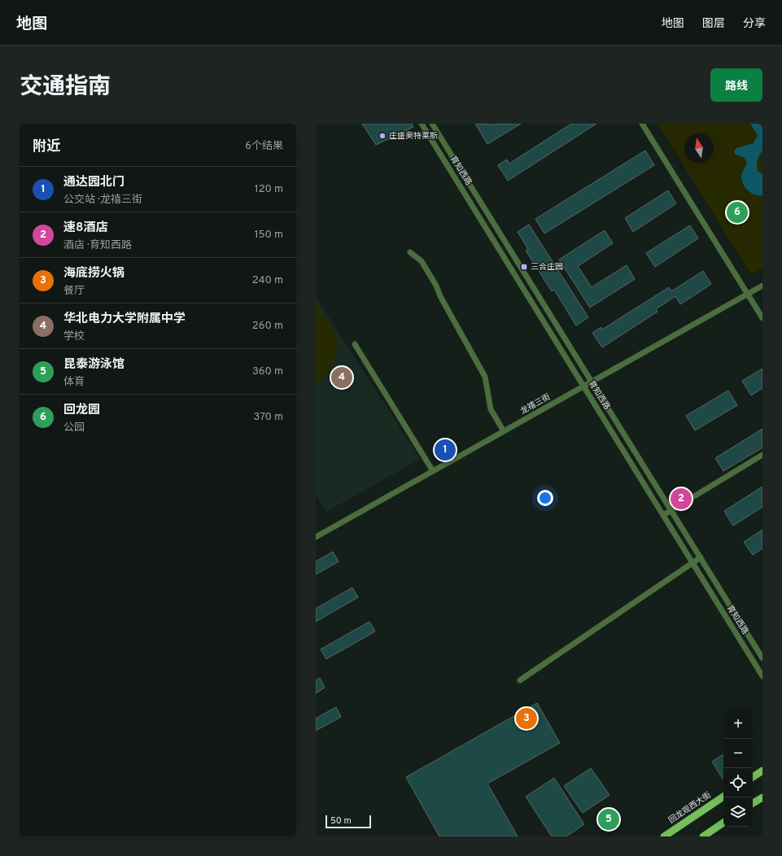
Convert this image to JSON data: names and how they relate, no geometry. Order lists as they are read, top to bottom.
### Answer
{
  "streets": {
    "main road": ["回龙观西大街"],
    "street": ["育知西路", "龙禧三街"]
  },
  "crossings": [
    ["育知西路", "龙禧三街"]
  ],
  "places": {
    "other": ["庄盛奥特莱斯"],
    "transit": ["三合庄园"]
  },
  "scale_bar": "50 m",
  "north": "top",
  "page": {
    "header": "地图",
    "nav": ["地图", "图层", "分享"],
    "title": "交通指南",
    "buttons": "路线",
    "heading": ["附近", "6个结果"],
    "list": [
      {
        "mark": "1",
        "name": "通达园北门",
        "note": "公交站 · 龙禧三街",
        "value": "120 m"
      },
      {
        "mark": "2",
        "name": "速8酒店",
        "note": "酒店 · 育知西路",
        "value": "150 m"
      },
      {
        "mark": "3",
        "name": "海底捞火锅",
        "note": "餐厅",
        "value": "240 m"
      },
      {
        "mark": "4",
        "name": "华北电力大学附属中学",
        "note": "学校",
        "value": "260 m"
      },
      {
        "mark": "5",
        "name": "昆泰游泳馆",
        "note": "体育",
        "value": "360 m"
      },
      {
        "mark": "6",
        "name": "回龙园",
        "note": "公园",
        "value": "370 m"
      }
    ],
    "pins": [
      "6",
      "4",
      "1",
      "2",
      "3",
      "5"
    ],
    "map_buttons": ["+", "−"],
    "scale": "50 m"
  }
}
